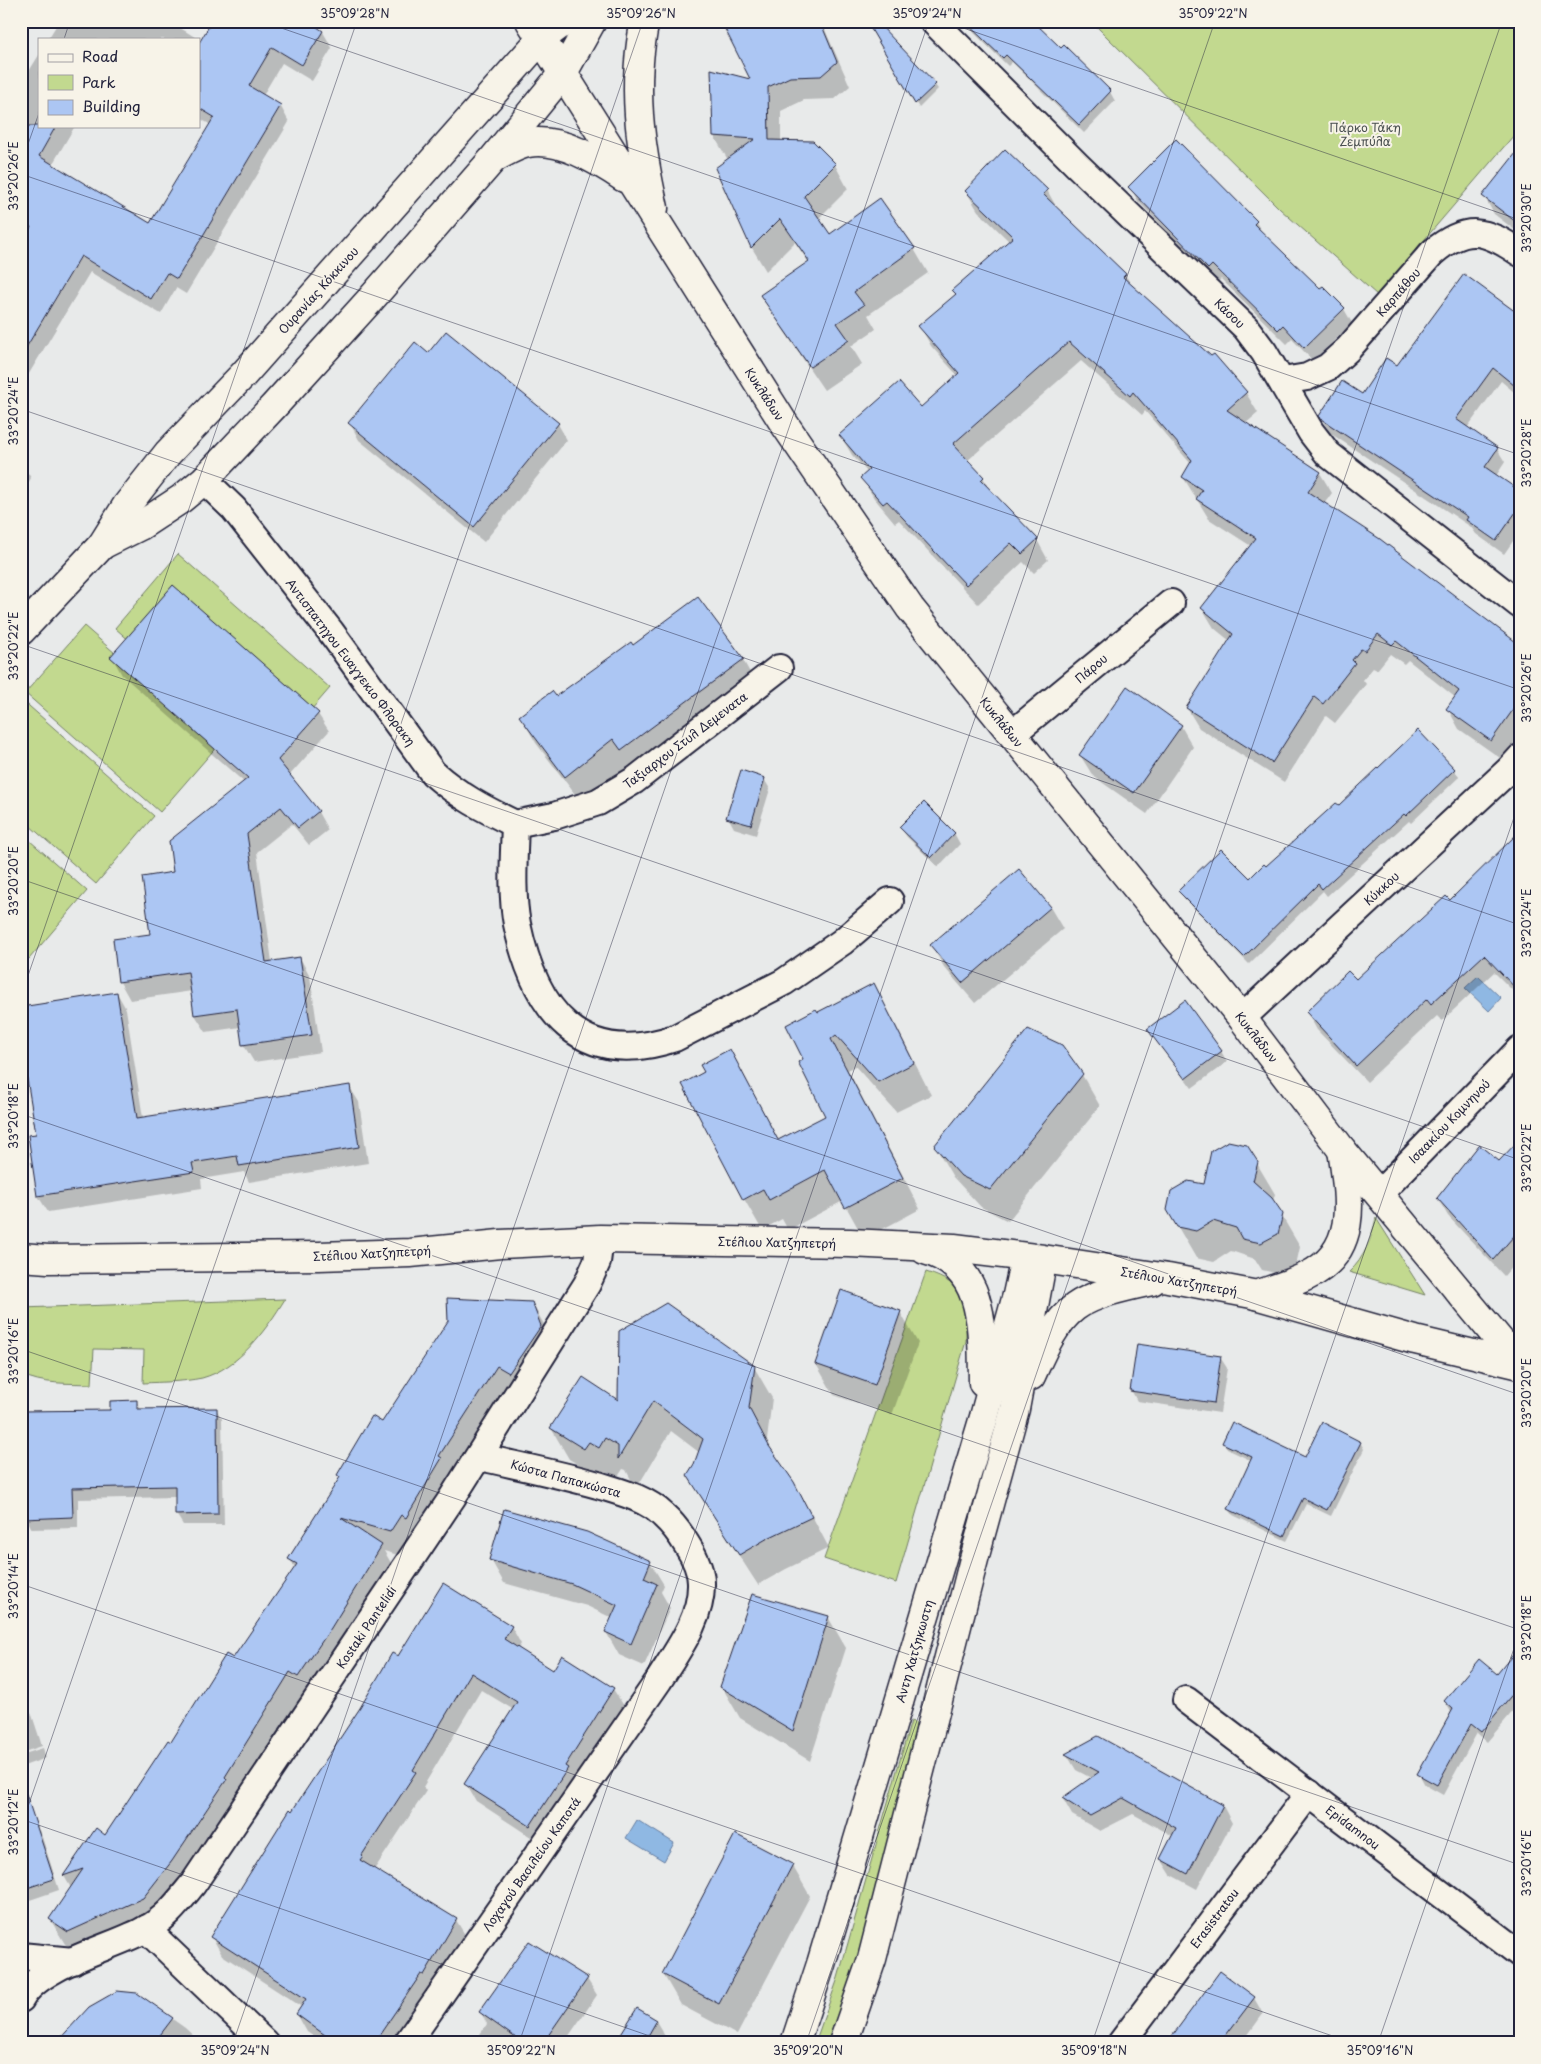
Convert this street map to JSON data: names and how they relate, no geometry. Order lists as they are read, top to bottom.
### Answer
{
  "streets": {
    "main road": [
      "Ουρανίας Κόκκινου",
      "Κυκλάδων",
      "Στέλιου Χατζηπετρή",
      "Αντη Χατζηκωστη"
    ],
    "street": [
      "Καρπάθου",
      "Κάσου",
      "Αντισπατηγου Ευαγγεκιο Φλορακη",
      "Πάρου",
      "Ταξιαρχου Στυλ Δεμενατα",
      "Κύκκου",
      "Ισαακίου Κομνηνού",
      "Κώστα Παπακώστα",
      "Kostaki Pantelidi",
      "Epidamnou",
      "Λοχαγού Βασιλείου Καποτά",
      "Erasistratou"
    ]
  },
  "crossings": [
    ["Ουρανίας Κόκκινου", "Κυκλάδων"],
    ["Ουρανίας Κόκκινου", "Αντισπατηγου Ευαγγεκιο Φλορακη"],
    ["Καρπάθου", "Κάσου"],
    ["Κυκλάδων", "Πάρου"],
    ["Κυκλάδων", "Κύκκου"],
    ["Κυκλάδων", "Ισαακίου Κομνηνού"],
    ["Κυκλάδων", "Στέλιου Χατζηπετρή"],
    ["Αντισπατηγου Ευαγγεκιο Φλορακη", "Ταξιαρχου Στυλ Δεμενατα"],
    ["Στέλιου Χατζηπετρή", "Kostaki Pantelidi"],
    ["Στέλιου Χατζηπετρή", "Αντη Χατζηκωστη"],
    ["Κώστα Παπακώστα", "Kostaki Pantelidi"],
    ["Κώστα Παπακώστα", "Λοχαγού Βασιλείου Καποτά"],
    ["Epidamnou", "Erasistratou"]
  ],
  "parks": ["Πάρκο Τάκη Ζεμπύλα"],
  "legend": ["Road", "Park", "Building"],
  "coordinates": [
    "35°09'28\"N",
    "35°09'26\"N",
    "35°09'24\"N",
    "35°09'22\"N",
    "33°20'26\"E",
    "33°20'30\"E",
    "33°20'24\"E",
    "33°20'28\"E",
    "33°20'22\"E",
    "33°20'20\"E",
    "33°20'18\"E",
    "33°20'16\"E",
    "33°20'14\"E",
    "33°20'12\"E",
    "35°09'20\"N",
    "35°09'18\"N",
    "35°09'16\"N"
  ]
}
